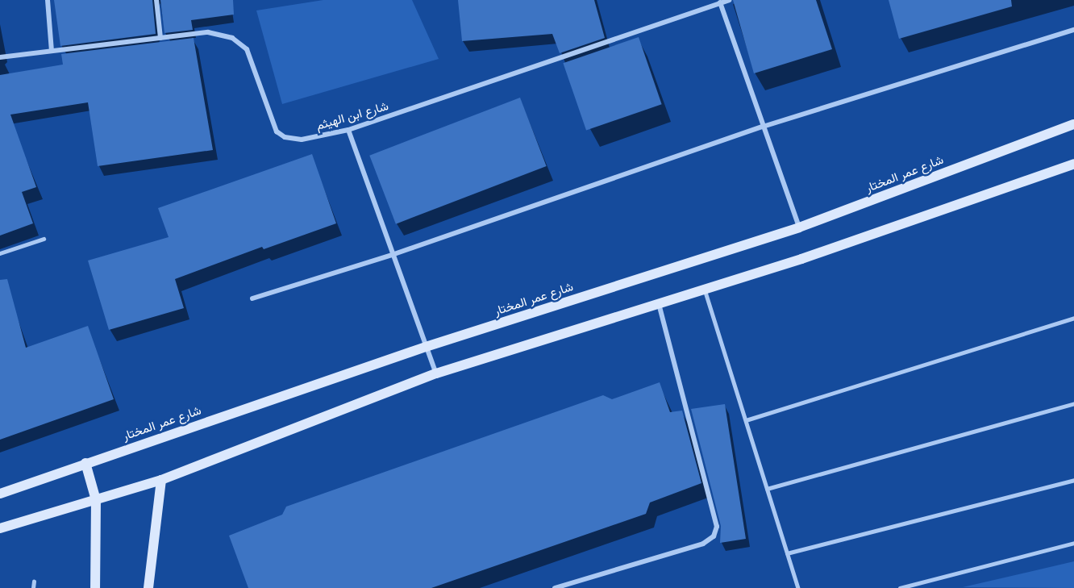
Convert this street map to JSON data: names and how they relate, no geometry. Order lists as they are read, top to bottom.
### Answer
{
  "streets": {
    "main road": ["شارع عمر المختار"],
    "street": ["شارع ابن الهيثم"]
  }
}
